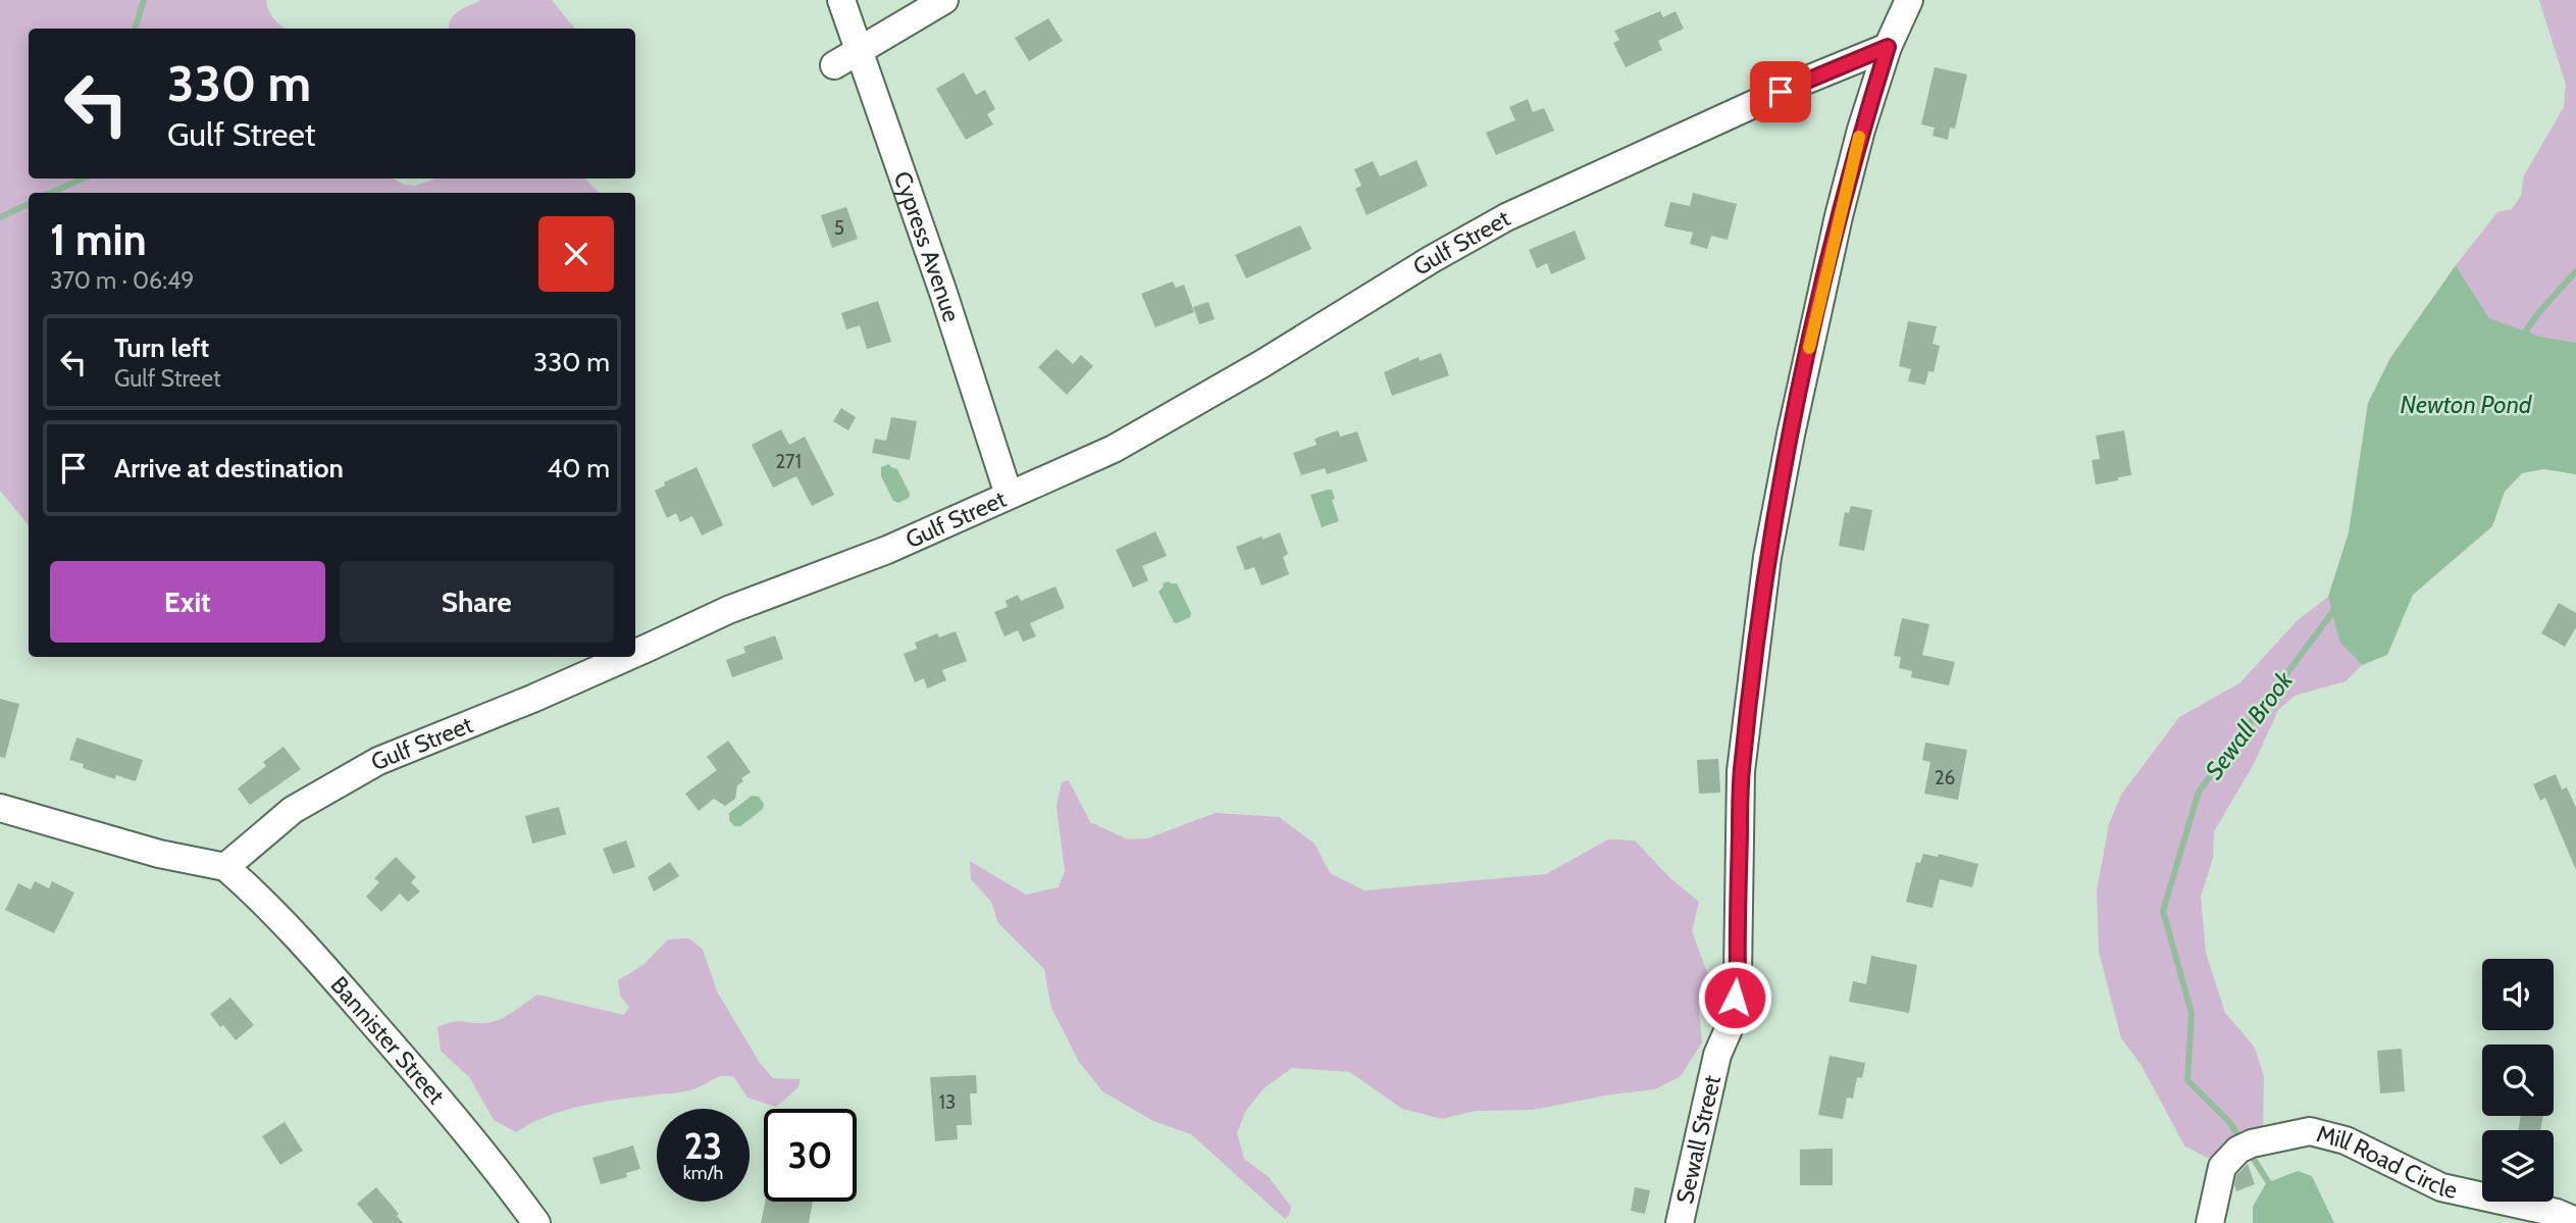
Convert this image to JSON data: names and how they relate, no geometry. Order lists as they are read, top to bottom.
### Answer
{
  "streets": {
    "street": [
      "Gulf Street",
      "Cypress Avenue",
      "Bannister Street",
      "Sewall Street",
      "Mill Road Circle"
    ]
  },
  "crossings": [
    ["Gulf Street", "Cypress Avenue"],
    ["Gulf Street", "Bannister Street"],
    ["Gulf Street", "Sewall Street"]
  ],
  "water": ["Newton Pond", "Sewall Brook"],
  "house_numbers": [
    "5",
    "271",
    "26",
    "13"
  ],
  "page": {
    "turn": ["330 m", "Gulf Street"],
    "heading": ["1 min", "370 m · 06:49"],
    "list": [
      {
        "name": "Turn left",
        "note": "Gulf Street",
        "value": "330 m"
      },
      {
        "name": "Arrive at destination",
        "value": "40 m"
      }
    ],
    "buttons": ["Exit", "Share"],
    "speed": "23 km/h",
    "limit": "30"
  }
}
